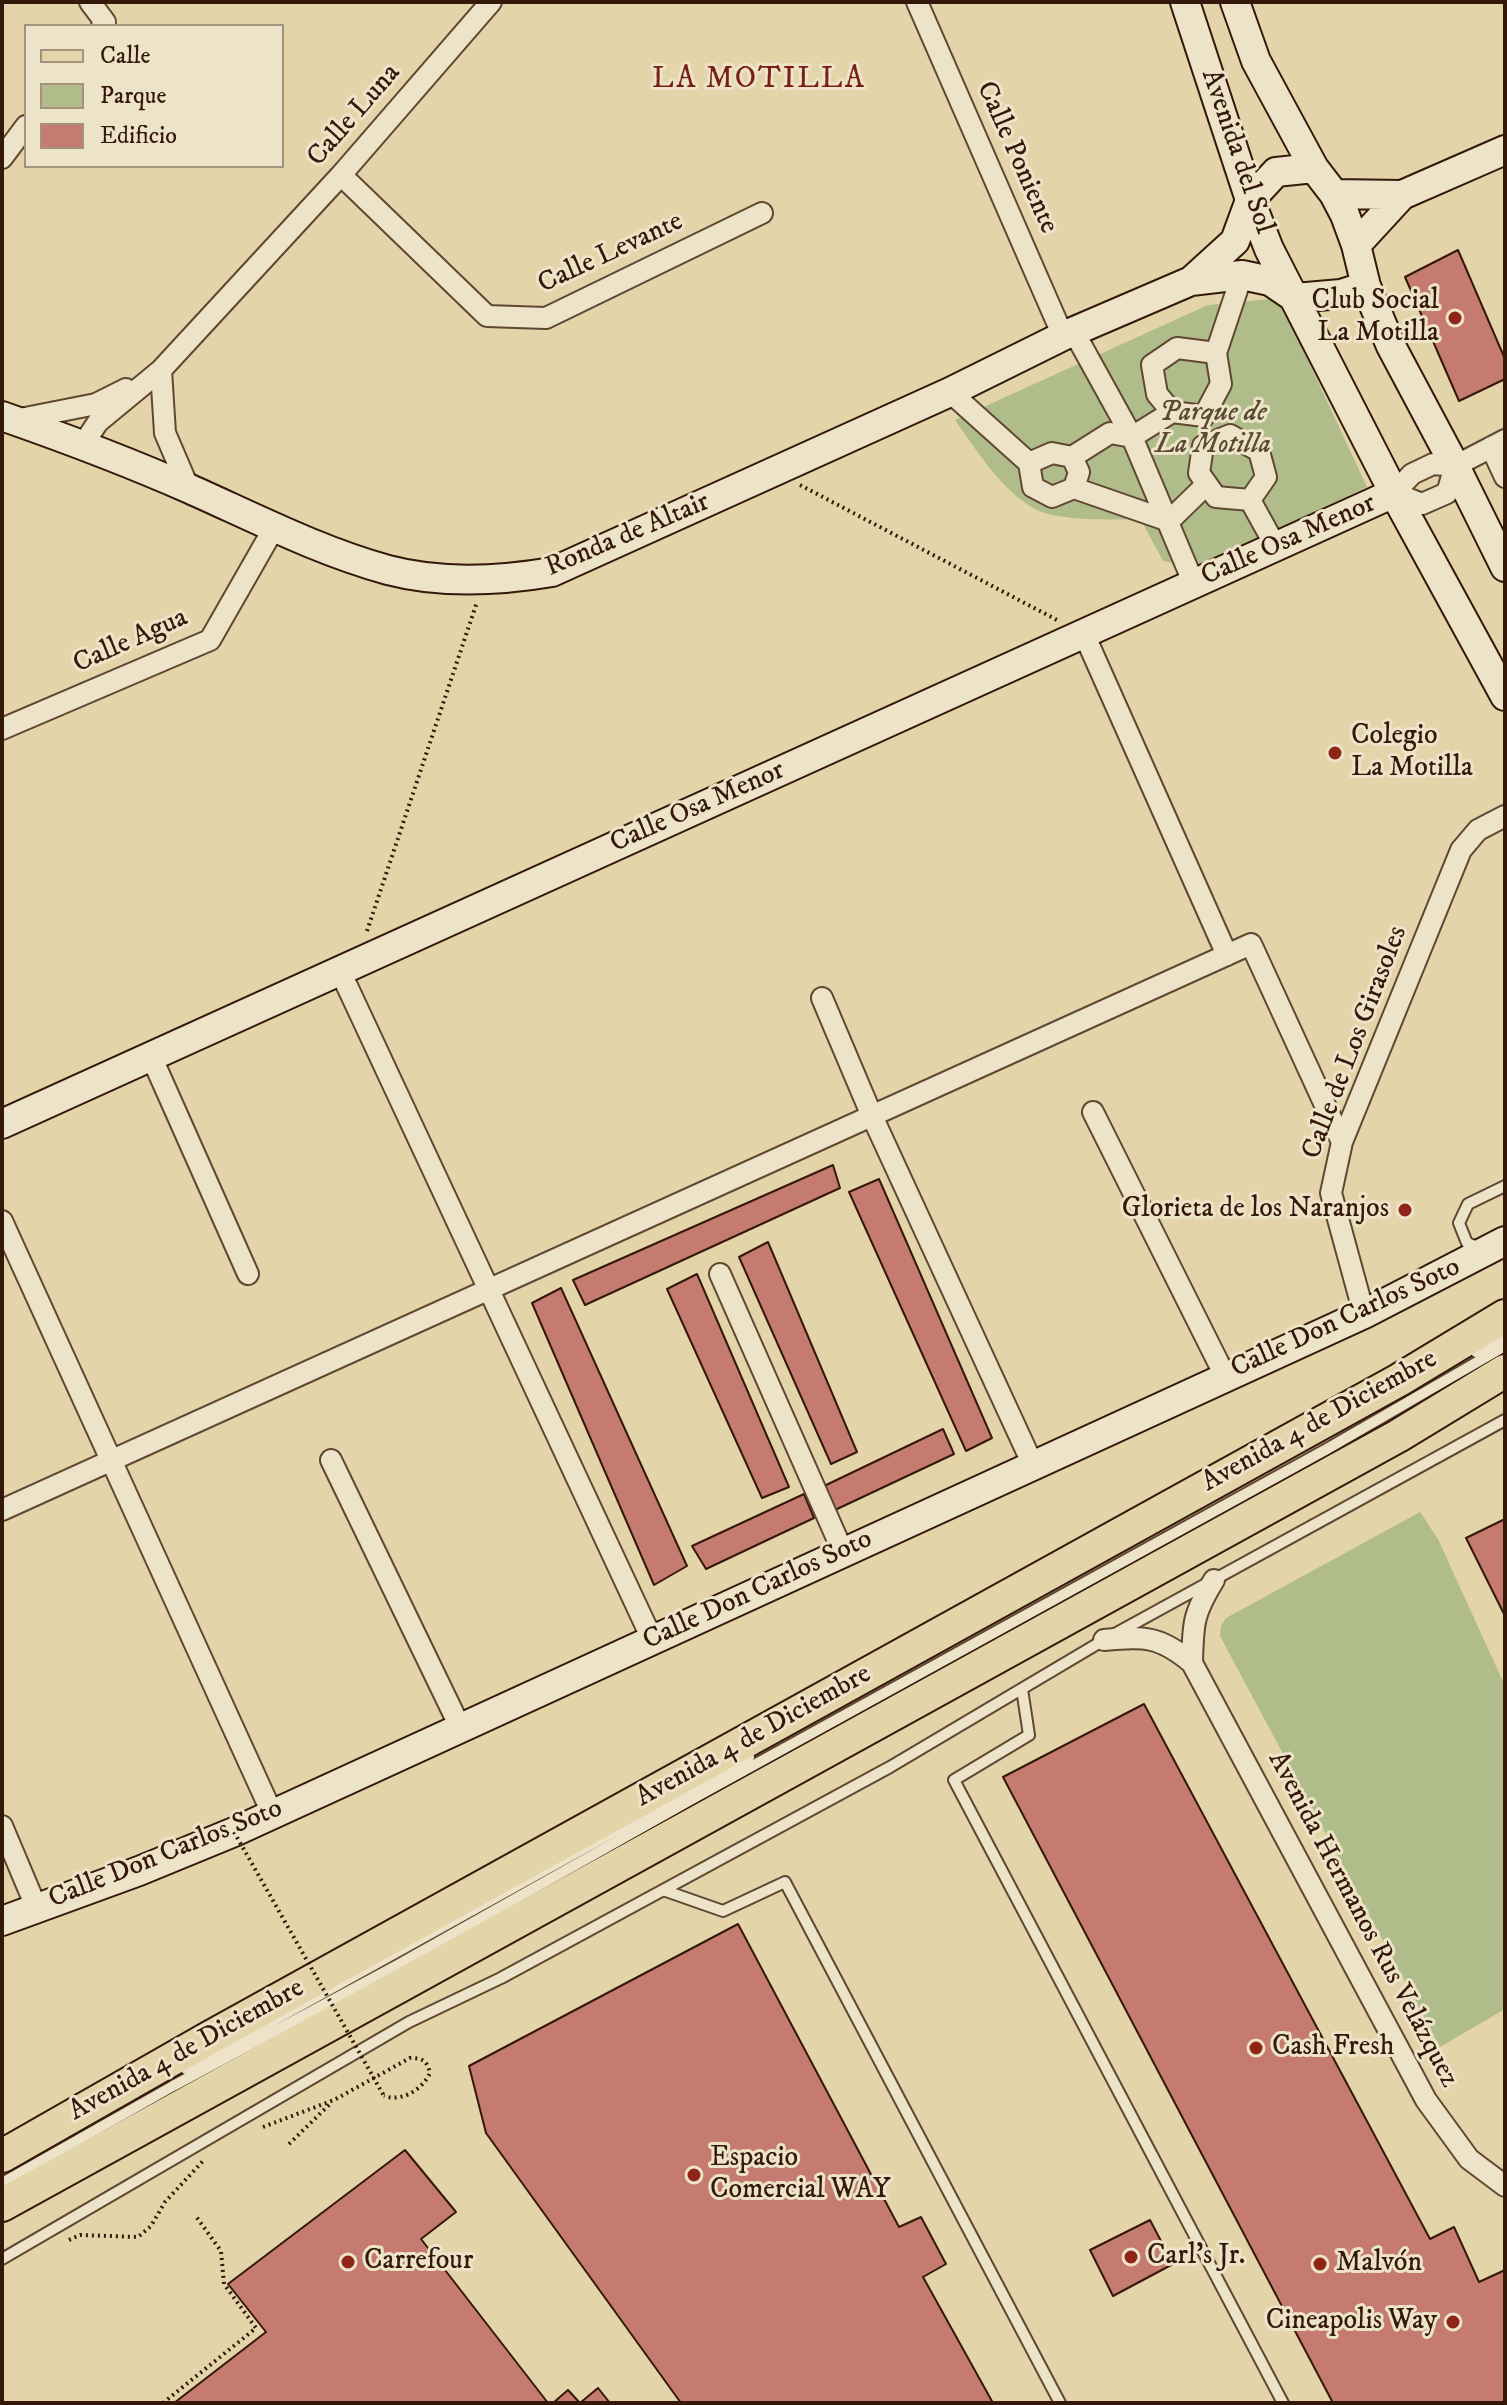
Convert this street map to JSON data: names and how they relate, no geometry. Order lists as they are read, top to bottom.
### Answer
{
  "streets": {
    "main road": ["Avenida 4 de Diciembre"],
    "street": [
      "Calle Luna",
      "Avenida del Sol",
      "Calle Poniente",
      "Calle Levante",
      "Ronda de Altair",
      "Calle Osa Menor",
      "Calle Agua",
      "Calle de Los Girasoles",
      "Calle Don Carlos Soto",
      "Avenida Hermanos Rus Velázquez"
    ]
  },
  "crossings": [
    ["Calle Luna", "Calle Levante"],
    ["Calle Luna", "Ronda de Altair"],
    ["Avenida del Sol", "Ronda de Altair"],
    ["Avenida del Sol", "Calle Osa Menor"],
    ["Calle Poniente", "Ronda de Altair"],
    ["Calle Poniente", "Calle Osa Menor"],
    ["Ronda de Altair", "Calle Agua"],
    ["Calle de Los Girasoles", "Calle Don Carlos Soto"]
  ],
  "districts": ["LA MOTILLA"],
  "parks": ["Parque de La Motilla"],
  "places": [
    "Club Social La Motilla",
    "Colegio La Motilla",
    "Glorieta de los Naranjos",
    "Cash Fresh",
    "Espacio Comercial WAY",
    "Carl's Jr.",
    "Carrefour",
    "Malvón",
    "Cineapolis Way"
  ],
  "legend": ["Calle", "Parque", "Edificio"]
}
